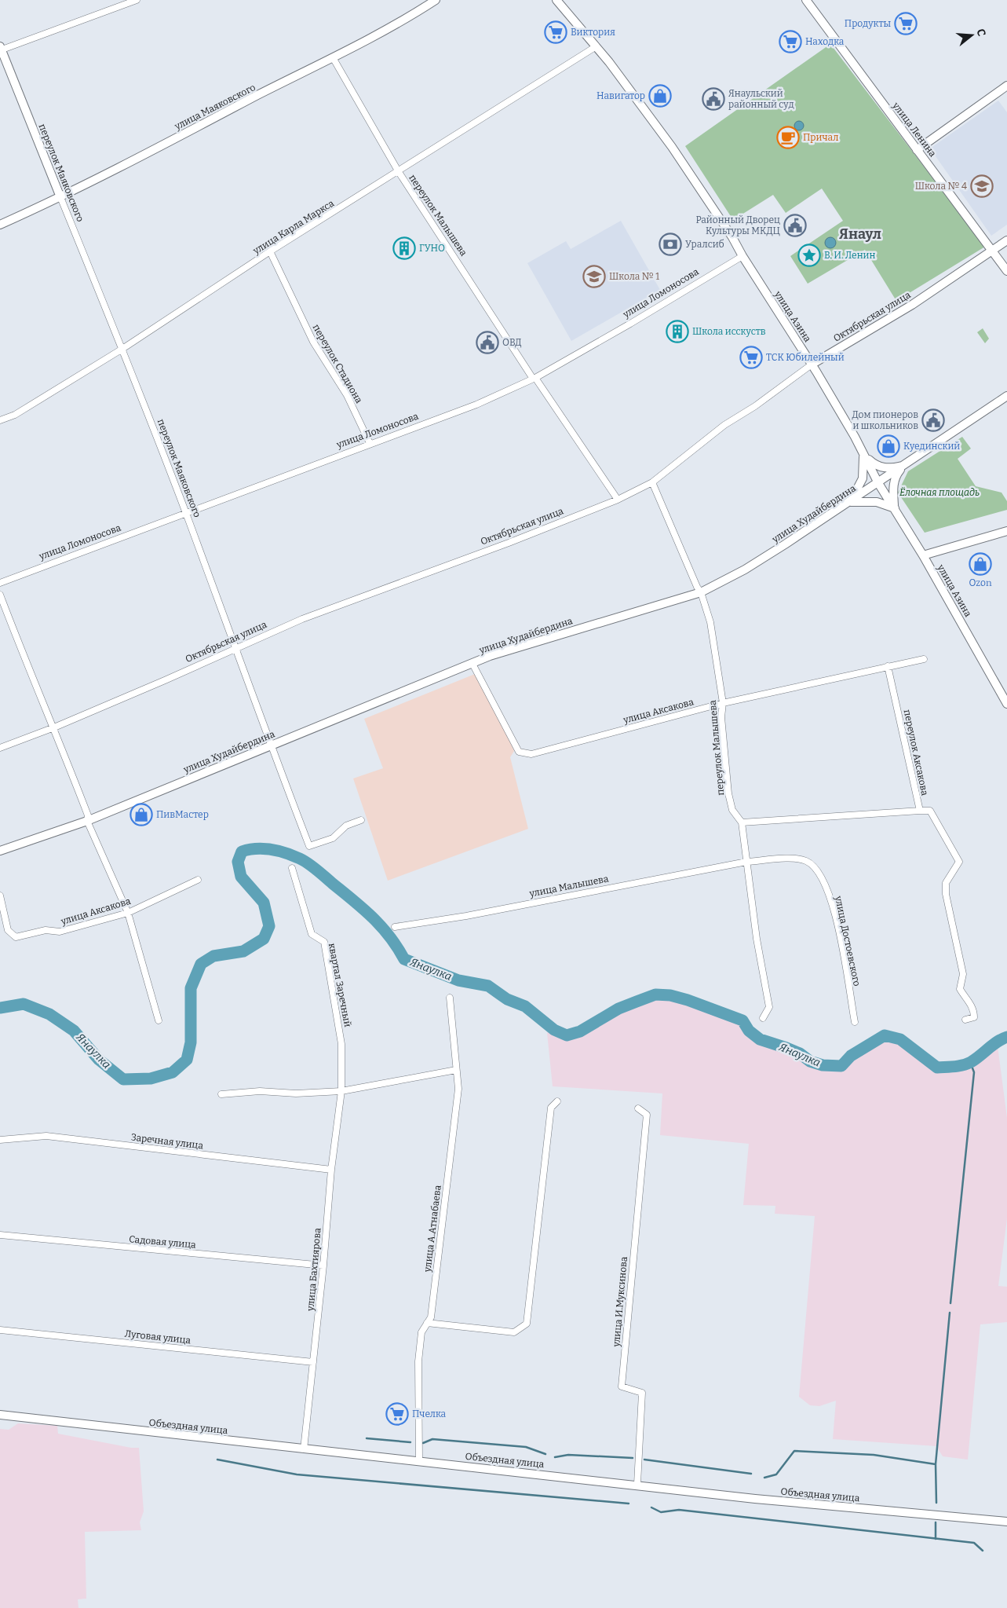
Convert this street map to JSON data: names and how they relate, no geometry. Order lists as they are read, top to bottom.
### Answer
{
  "streets": {
    "street": [
      "улица Маяковского",
      "улица Ленина",
      "переулок Маяковского",
      "переулок Малышева",
      "улица Карла Маркса",
      "улица Ломоносова",
      "улица Азина",
      "Октябрьская улица",
      "переулок Стадиона",
      "улица Худайбердина",
      "улица Аксакова",
      "переулок Аксакова",
      "улица Малышева",
      "улица Достоевского",
      "квартал Заречный",
      "Заречная улица",
      "улица А.Атнабаева",
      "Садовая улица",
      "улица Бахтиярова",
      "улица И.Муксинова",
      "Луговая улица",
      "Объездная улица"
    ]
  },
  "crossings": [
    ["улица Маяковского", "переулок Маяковского"],
    ["улица Маяковского", "переулок Малышева"],
    ["улица Ленина", "Октябрьская улица"],
    ["переулок Маяковского", "улица Карла Маркса"],
    ["переулок Маяковского", "улица Ломоносова"],
    ["переулок Маяковского", "Октябрьская улица"],
    ["переулок Маяковского", "улица Худайбердина"],
    ["переулок Малышева", "улица Карла Маркса"],
    ["переулок Малышева", "улица Ломоносова"],
    ["переулок Малышева", "Октябрьская улица"],
    ["переулок Малышева", "улица Худайбердина"],
    ["переулок Малышева", "улица Аксакова"],
    ["переулок Малышева", "улица Малышева"],
    ["переулок Малышева", "улица Достоевского"],
    ["улица Карла Маркса", "улица Азина"],
    ["улица Карла Маркса", "переулок Стадиона"],
    ["улица Ломоносова", "улица Азина"],
    ["улица Ломоносова", "переулок Стадиона"],
    ["улица Азина", "Октябрьская улица"],
    ["улица Азина", "улица Худайбердина"],
    ["улица Худайбердина", "улица Аксакова"],
    ["улица Аксакова", "переулок Аксакова"],
    ["улица Малышева", "улица Достоевского"],
    ["квартал Заречный", "улица Бахтиярова"],
    ["Заречная улица", "улица Бахтиярова"],
    ["улица А.Атнабаева", "Объездная улица"],
    ["Садовая улица", "улица Бахтиярова"],
    ["улица Бахтиярова", "Луговая улица"],
    ["улица Бахтиярова", "Объездная улица"],
    ["улица И.Муксинова", "Объездная улица"]
  ],
  "districts": ["Янаул"],
  "water": ["Янаулка"],
  "parks": ["Ёлочная площадь"],
  "places": {
    "supermarket": [
      "Продукты",
      "Виктория",
      "Находка",
      "ТСК Юбилейный",
      "Пчелка"
    ],
    "shop": [
      "Навигатор",
      "Куединский",
      "Ozon",
      "ПивМастер"
    ],
    "public building": [
      "Янаульский районный суд",
      "Районный Дворец Культуры МКДЦ",
      "ОВД",
      "Дом пионеров и школьников"
    ],
    "cafe": ["Причал"],
    "school or university": ["Школа № 4", "Школа № 1"],
    "bank": ["Уралсиб"],
    "building": ["ГУНО", "Школа исскуств"],
    "place": ["В. И. Ленин"]
  },
  "north": "right"
}
